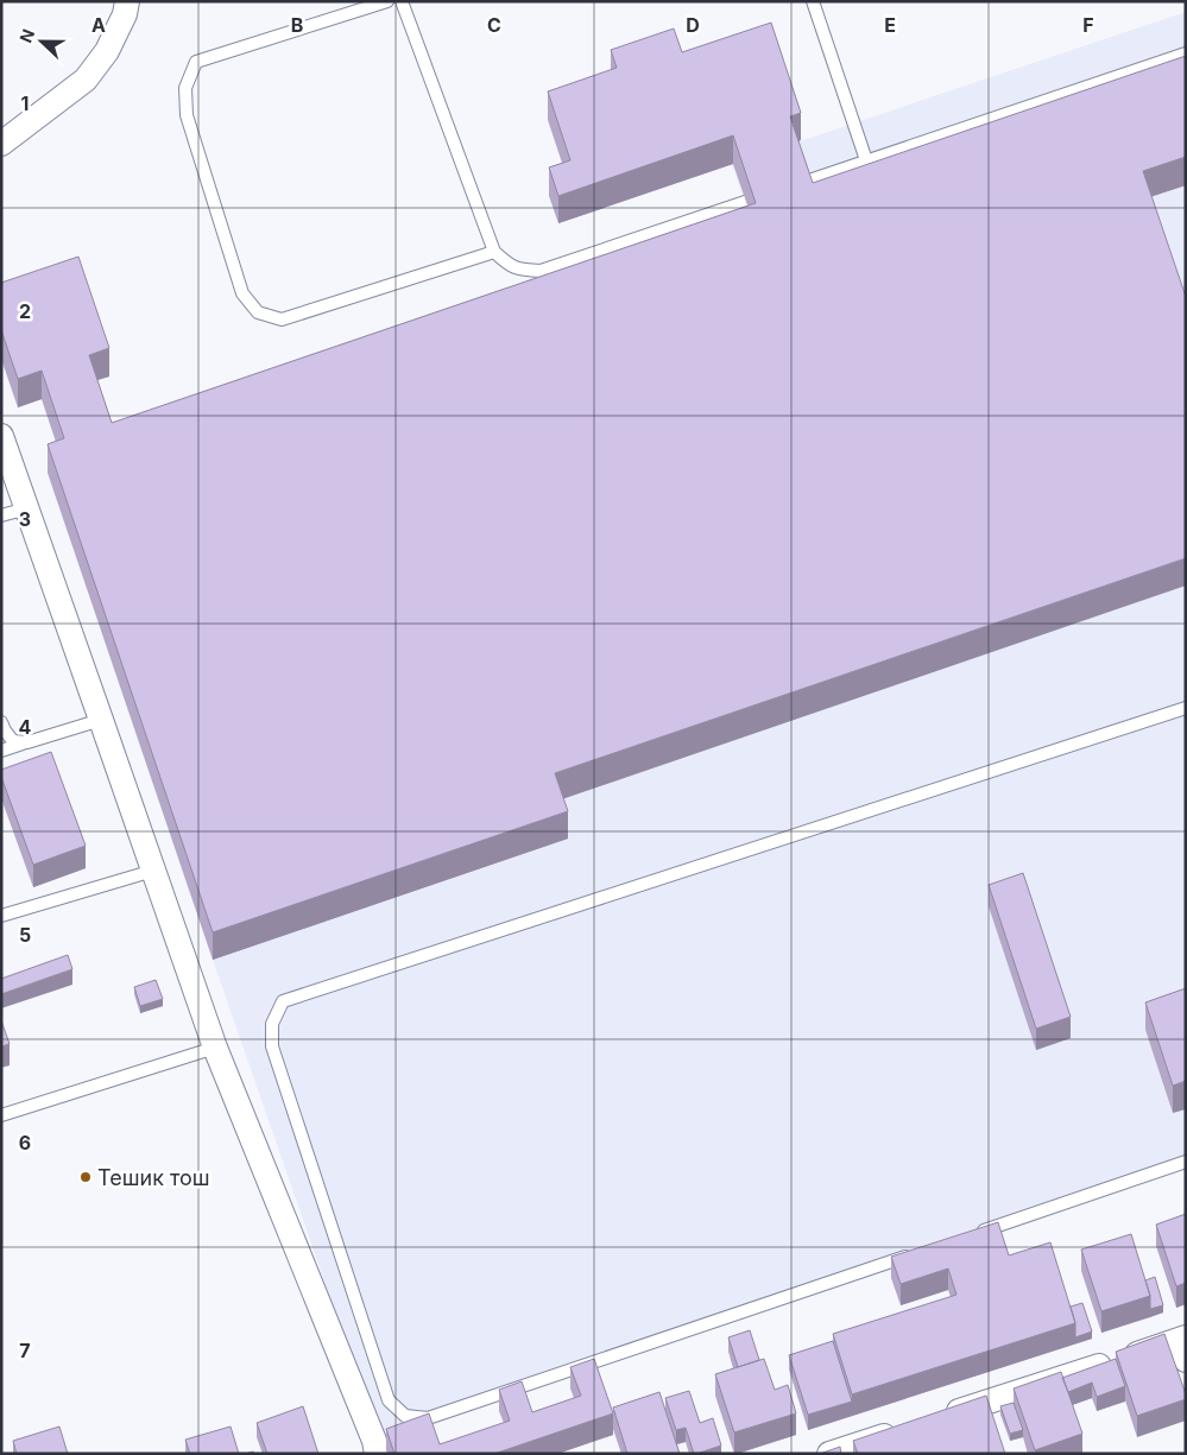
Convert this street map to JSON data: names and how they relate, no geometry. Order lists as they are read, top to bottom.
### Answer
{
  "places": ["Тешик тош"],
  "north": "left",
  "grid": {
    "columns": [
      "A",
      "B",
      "C",
      "D",
      "E",
      "F"
    ],
    "rows": [
      "1",
      "2",
      "3",
      "4",
      "5",
      "6",
      "7"
    ]
  }
}
